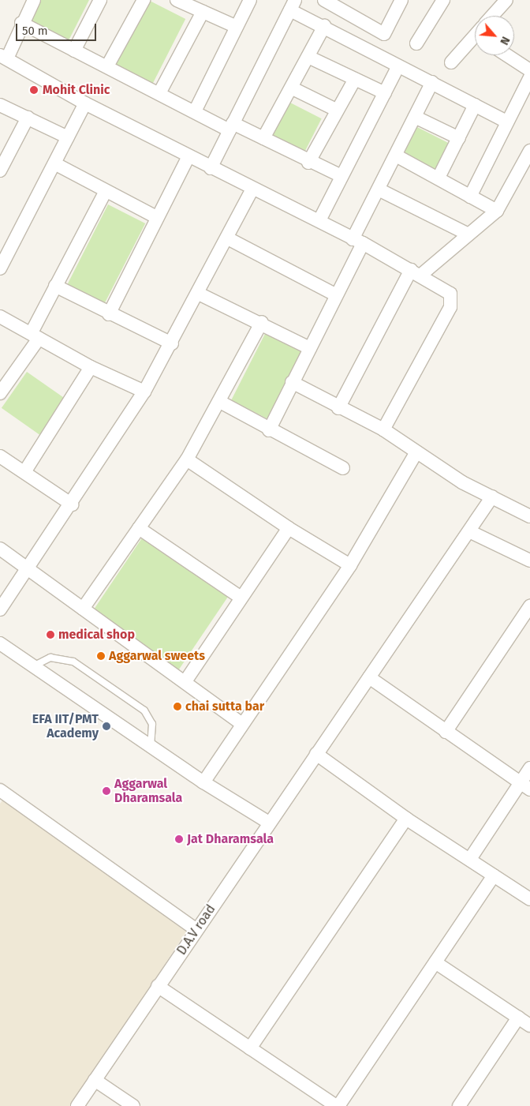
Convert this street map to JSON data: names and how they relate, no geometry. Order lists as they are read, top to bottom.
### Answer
{
  "streets": {
    "street": ["D.A.V road"]
  },
  "places": [
    "Mohit Clinic",
    "medical shop",
    "Aggarwal sweets",
    "chai sutta bar",
    "EFA IIT/PMT Academy",
    "Aggarwal Dharamsala",
    "Jat Dharamsala"
  ],
  "scale_bar": "50 m",
  "north": "bottom right"
}
